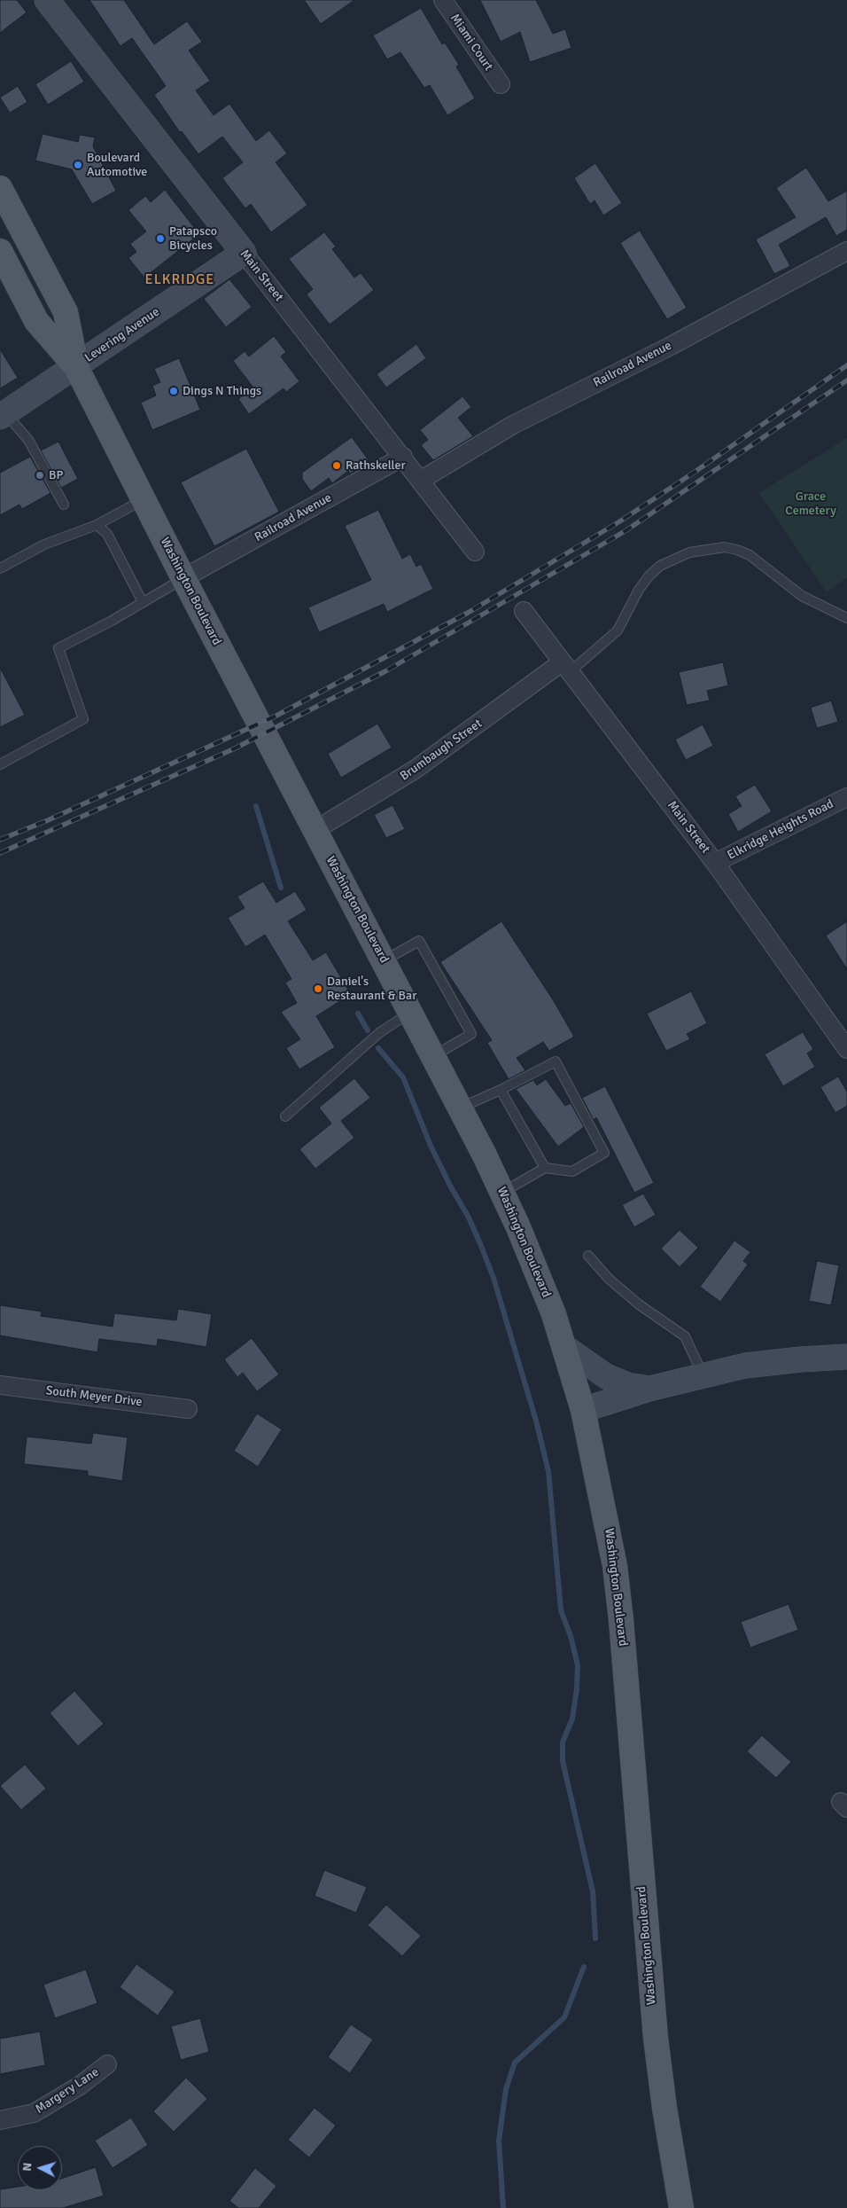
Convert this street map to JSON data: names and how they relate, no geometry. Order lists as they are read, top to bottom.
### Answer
{
  "streets": {
    "main road": ["Washington Boulevard"],
    "street": [
      "Miami Court",
      "Main Street",
      "Levering Avenue",
      "Railroad Avenue",
      "Brumbaugh Street",
      "Elkridge Heights Road",
      "South Meyer Drive",
      "Margery Lane"
    ]
  },
  "crossings": [
    ["Main Street", "Levering Avenue"],
    ["Main Street", "Railroad Avenue"],
    ["Main Street", "Brumbaugh Street"],
    ["Main Street", "Elkridge Heights Road"],
    ["Levering Avenue", "Washington Boulevard"],
    ["Railroad Avenue", "Washington Boulevard"],
    ["Washington Boulevard", "Brumbaugh Street"]
  ],
  "districts": ["ELKRIDGE"],
  "parks": ["Grace Cemetery"],
  "places": [
    "Boulevard Automotive",
    "Patapsco Bicycles",
    "Dings N Things",
    "Rathskeller",
    "BP",
    "Daniel's Restaurant & Bar"
  ],
  "north": "left"
}
